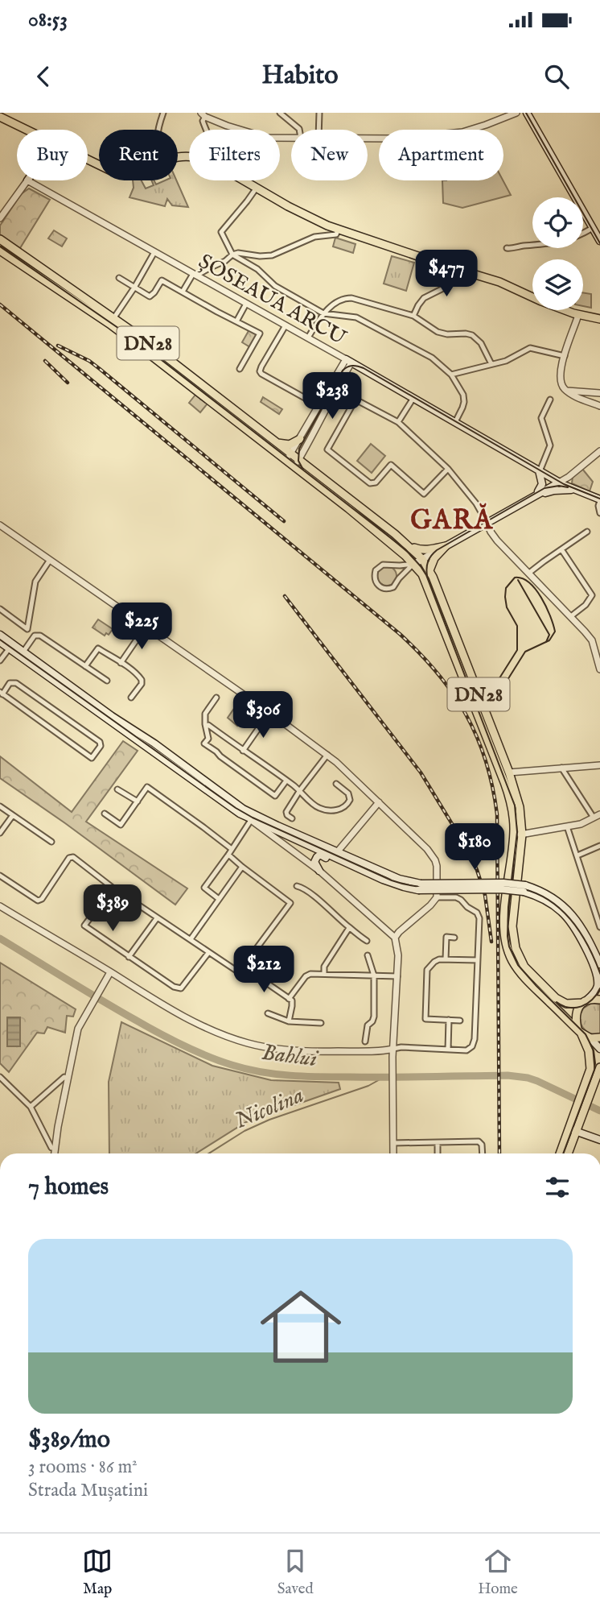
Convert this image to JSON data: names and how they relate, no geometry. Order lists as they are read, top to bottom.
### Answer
{
  "streets": {
    "main road": ["ȘOSEAUA ARCU", "DN28"]
  },
  "districts": ["GARĂ"],
  "water": ["Bahlui", "Nicolina"],
  "page": {
    "status": "08:53",
    "header": "Habito",
    "chip": [
      "Buy",
      "Rent",
      "Filters",
      "New",
      "Apartment"
    ],
    "price": [
      "$477",
      "$238",
      "$225",
      "$306",
      "$180",
      "$389",
      "$212"
    ],
    "heading": "7 homes",
    "list": [
      {
        "name": "$389/mo",
        "note": "3 rooms · 86 m² · Strada Mușatini"
      }
    ],
    "tabs": ["Map", "Saved", "Home"]
  }
}
